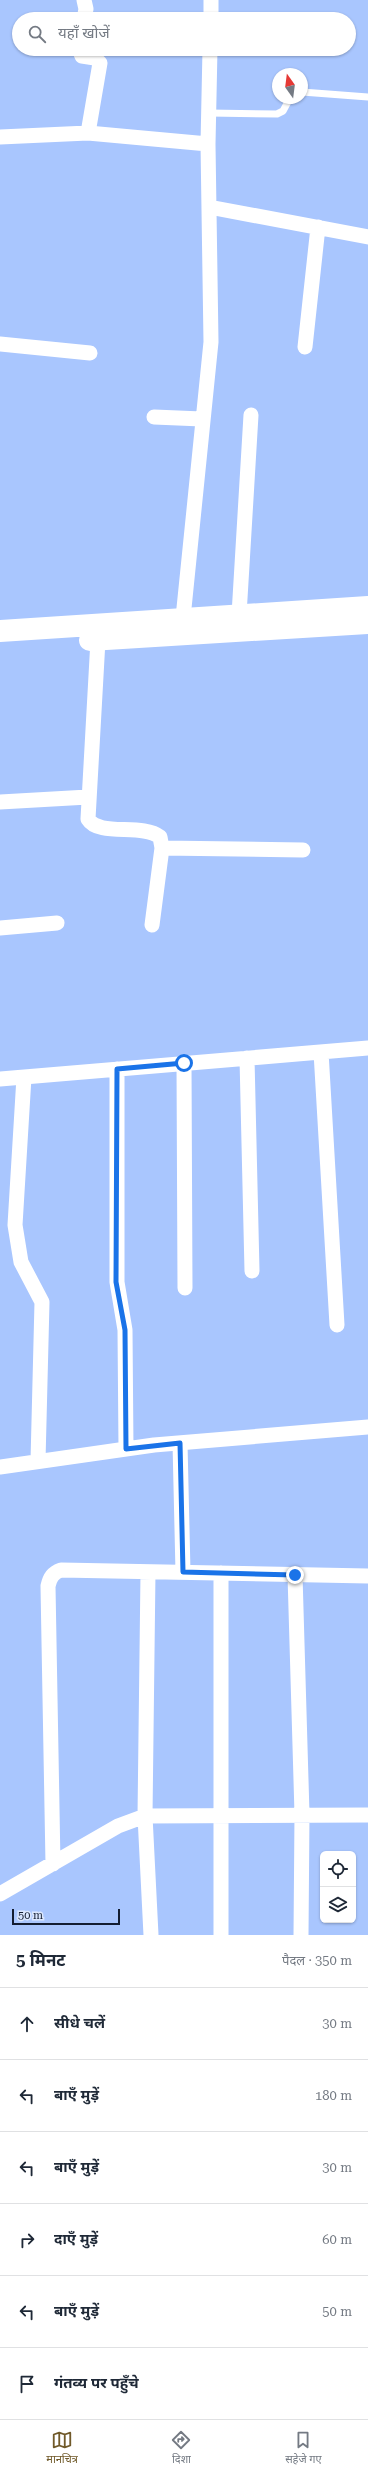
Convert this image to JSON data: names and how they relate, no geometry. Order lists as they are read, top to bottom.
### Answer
{
  "scale_bar": "50 m",
  "north": "top",
  "page": {
    "search": "यहाँ खोजें",
    "scale": "50 m",
    "heading": ["5 मिनट", "पैदल · 350 m"],
    "list": [
      ["सीधे चलें", "30 m"],
      ["बाएँ मुड़ें", "180 m"],
      ["बाएँ मुड़ें", "30 m"],
      ["दाएँ मुड़ें", "60 m"],
      ["बाएँ मुड़ें", "50 m"],
      "गंतव्य पर पहुँचे"
    ],
    "nav": ["मानचित्र", "दिशा", "सहेजे गए"]
  }
}
